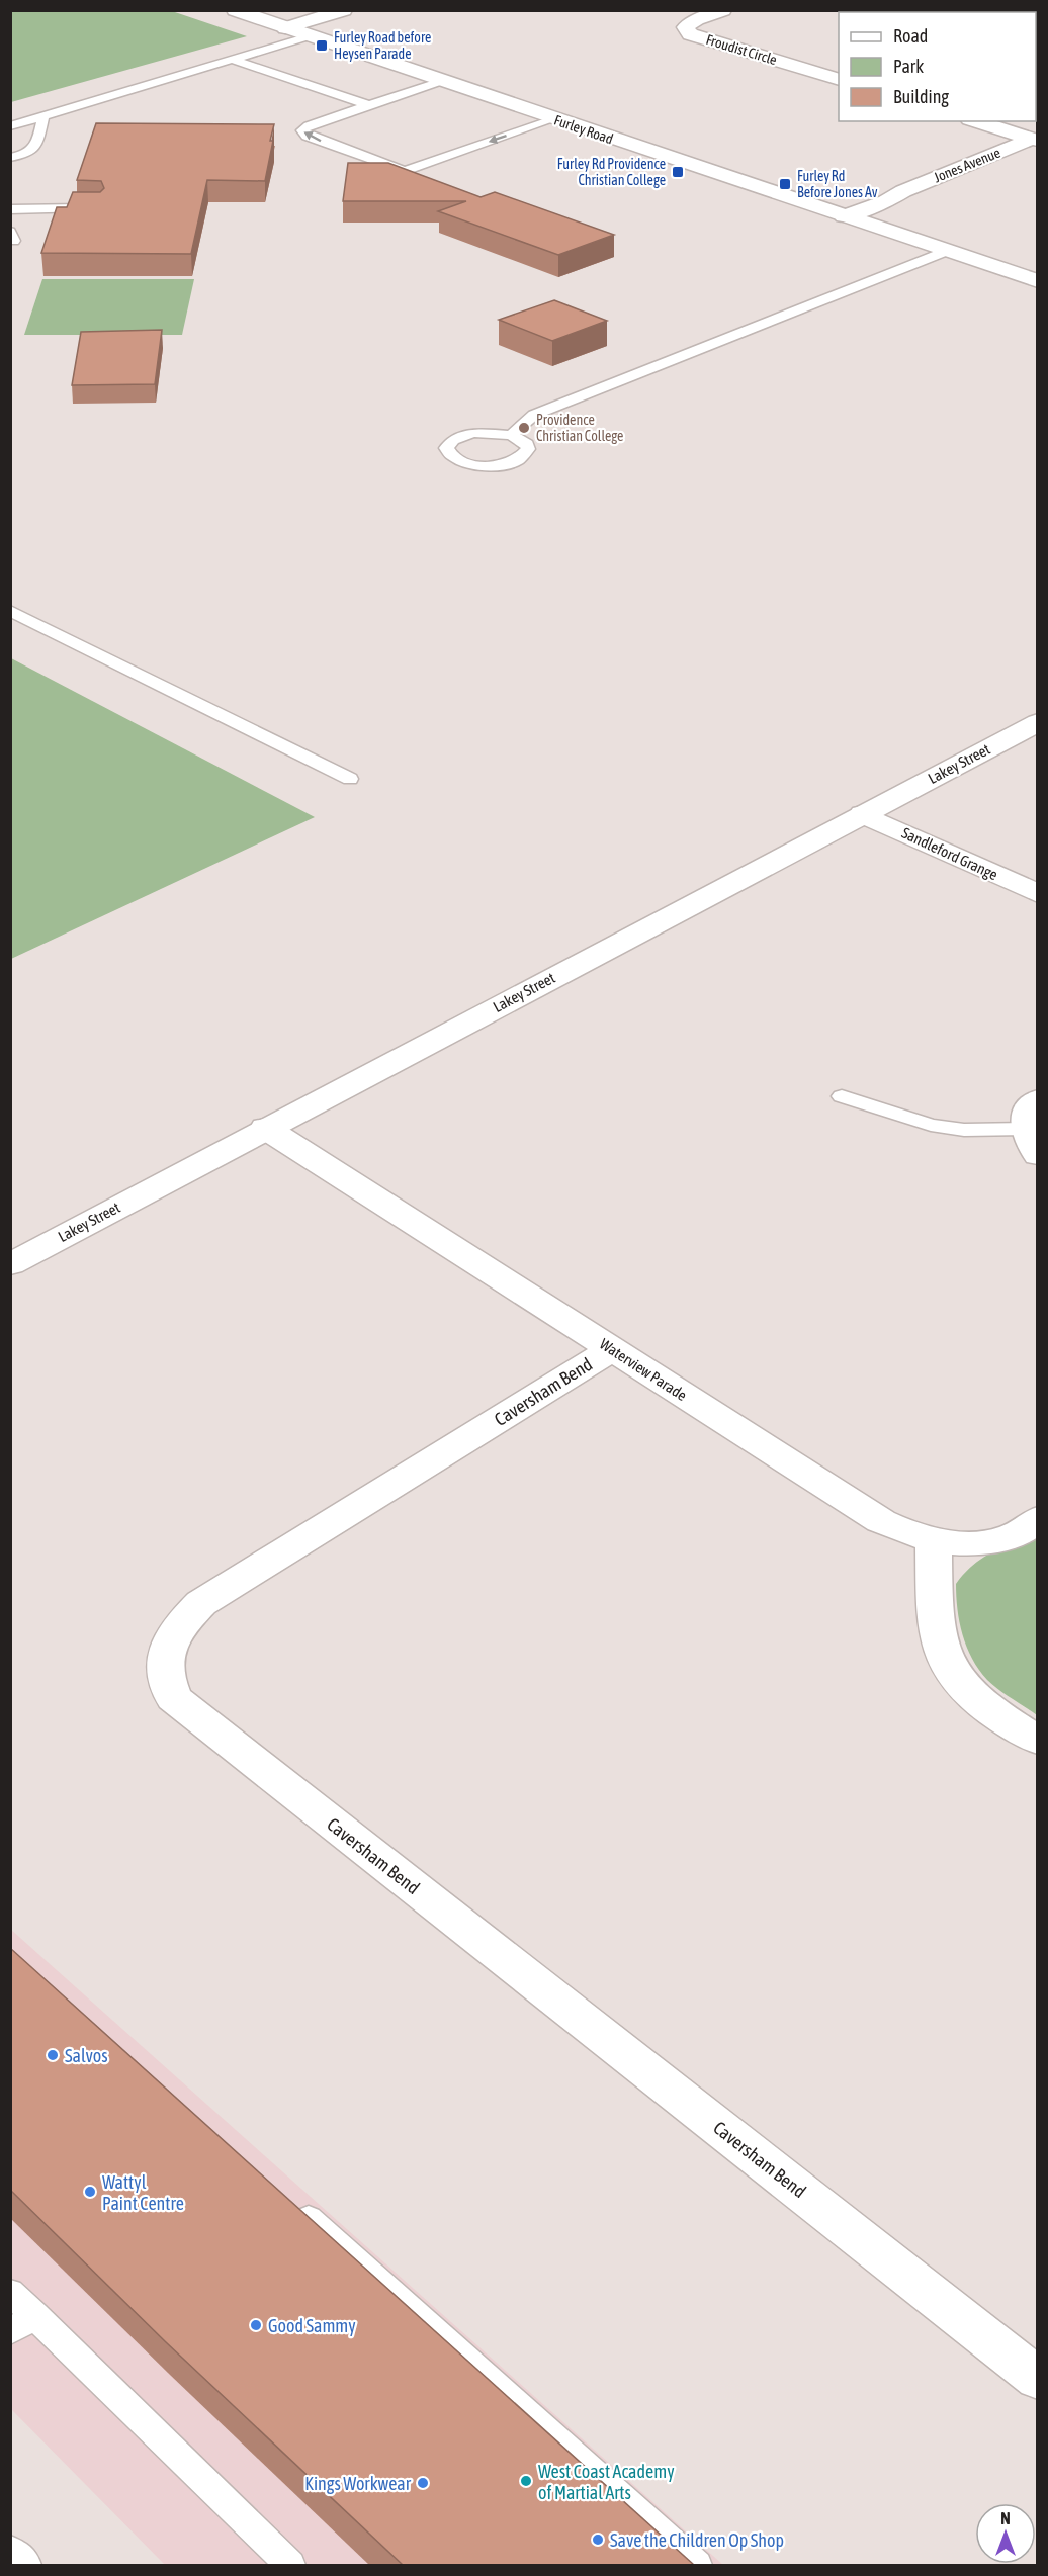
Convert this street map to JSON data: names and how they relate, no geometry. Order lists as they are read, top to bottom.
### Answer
{
  "streets": {
    "street": [
      "Froudist Circle",
      "Furley Road",
      "Jones Avenue",
      "Lakey Street",
      "Sandleford Grange",
      "Waterview Parade",
      "Caversham Bend"
    ]
  },
  "crossings": [
    ["Furley Road", "Jones Avenue"],
    ["Lakey Street", "Sandleford Grange"],
    ["Lakey Street", "Waterview Parade"],
    ["Waterview Parade", "Caversham Bend"]
  ],
  "places": {
    "transit": ["Furley Road before Heysen Parade", "Furley Rd Providence Christian College", "Furley Rd Before Jones Av"],
    "other": [
      "Providence Christian College",
      "Salvos",
      "Wattyl Paint Centre",
      "Good Sammy",
      "West Coast Academy of Martial Arts",
      "Kings Workwear",
      "Save the Children Op Shop"
    ]
  },
  "legend": ["Road", "Park", "Building"],
  "north": "top"
}
